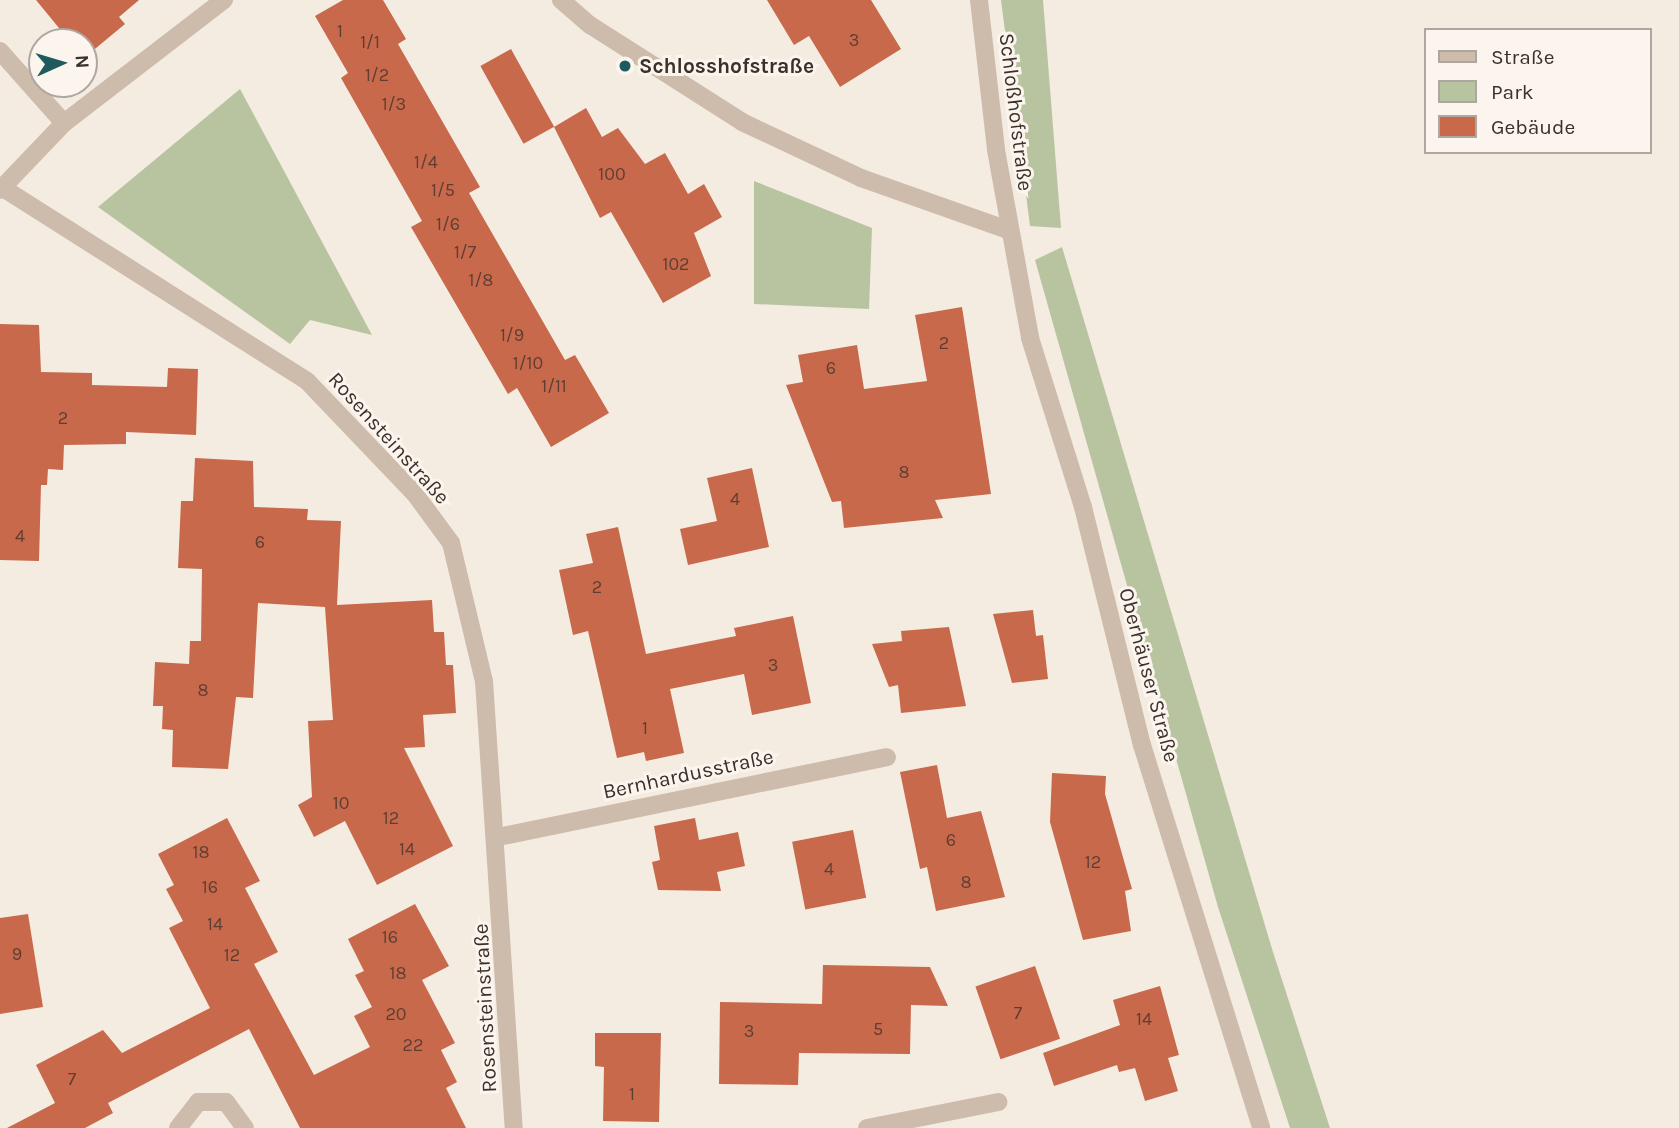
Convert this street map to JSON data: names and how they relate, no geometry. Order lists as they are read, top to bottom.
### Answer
{
  "streets": {
    "street": [
      "Schloßhofstraße",
      "Rosensteinstraße",
      "Oberhäuser Straße",
      "Bernhardusstraße"
    ]
  },
  "crossings": [
    ["Schloßhofstraße", "Oberhäuser Straße"],
    ["Rosensteinstraße", "Bernhardusstraße"]
  ],
  "places": ["Schlosshofstraße"],
  "house_numbers": [
    "1",
    "3",
    "1/1",
    "1/2",
    "1/3",
    "1/4",
    "100",
    "1/5",
    "1/6",
    "1/7",
    "102",
    "1/8",
    "1/9",
    "2",
    "1/10",
    "6",
    "1/11",
    "2",
    "8",
    "4",
    "4",
    "6",
    "2",
    "3",
    "8",
    "1",
    "10",
    "12",
    "6",
    "14",
    "18",
    "12",
    "4",
    "8",
    "16",
    "14",
    "16",
    "9",
    "12",
    "18",
    "7",
    "20",
    "14",
    "5",
    "3",
    "22",
    "7",
    "1"
  ],
  "legend": ["Straße", "Park", "Gebäude"],
  "north": "right"
}
